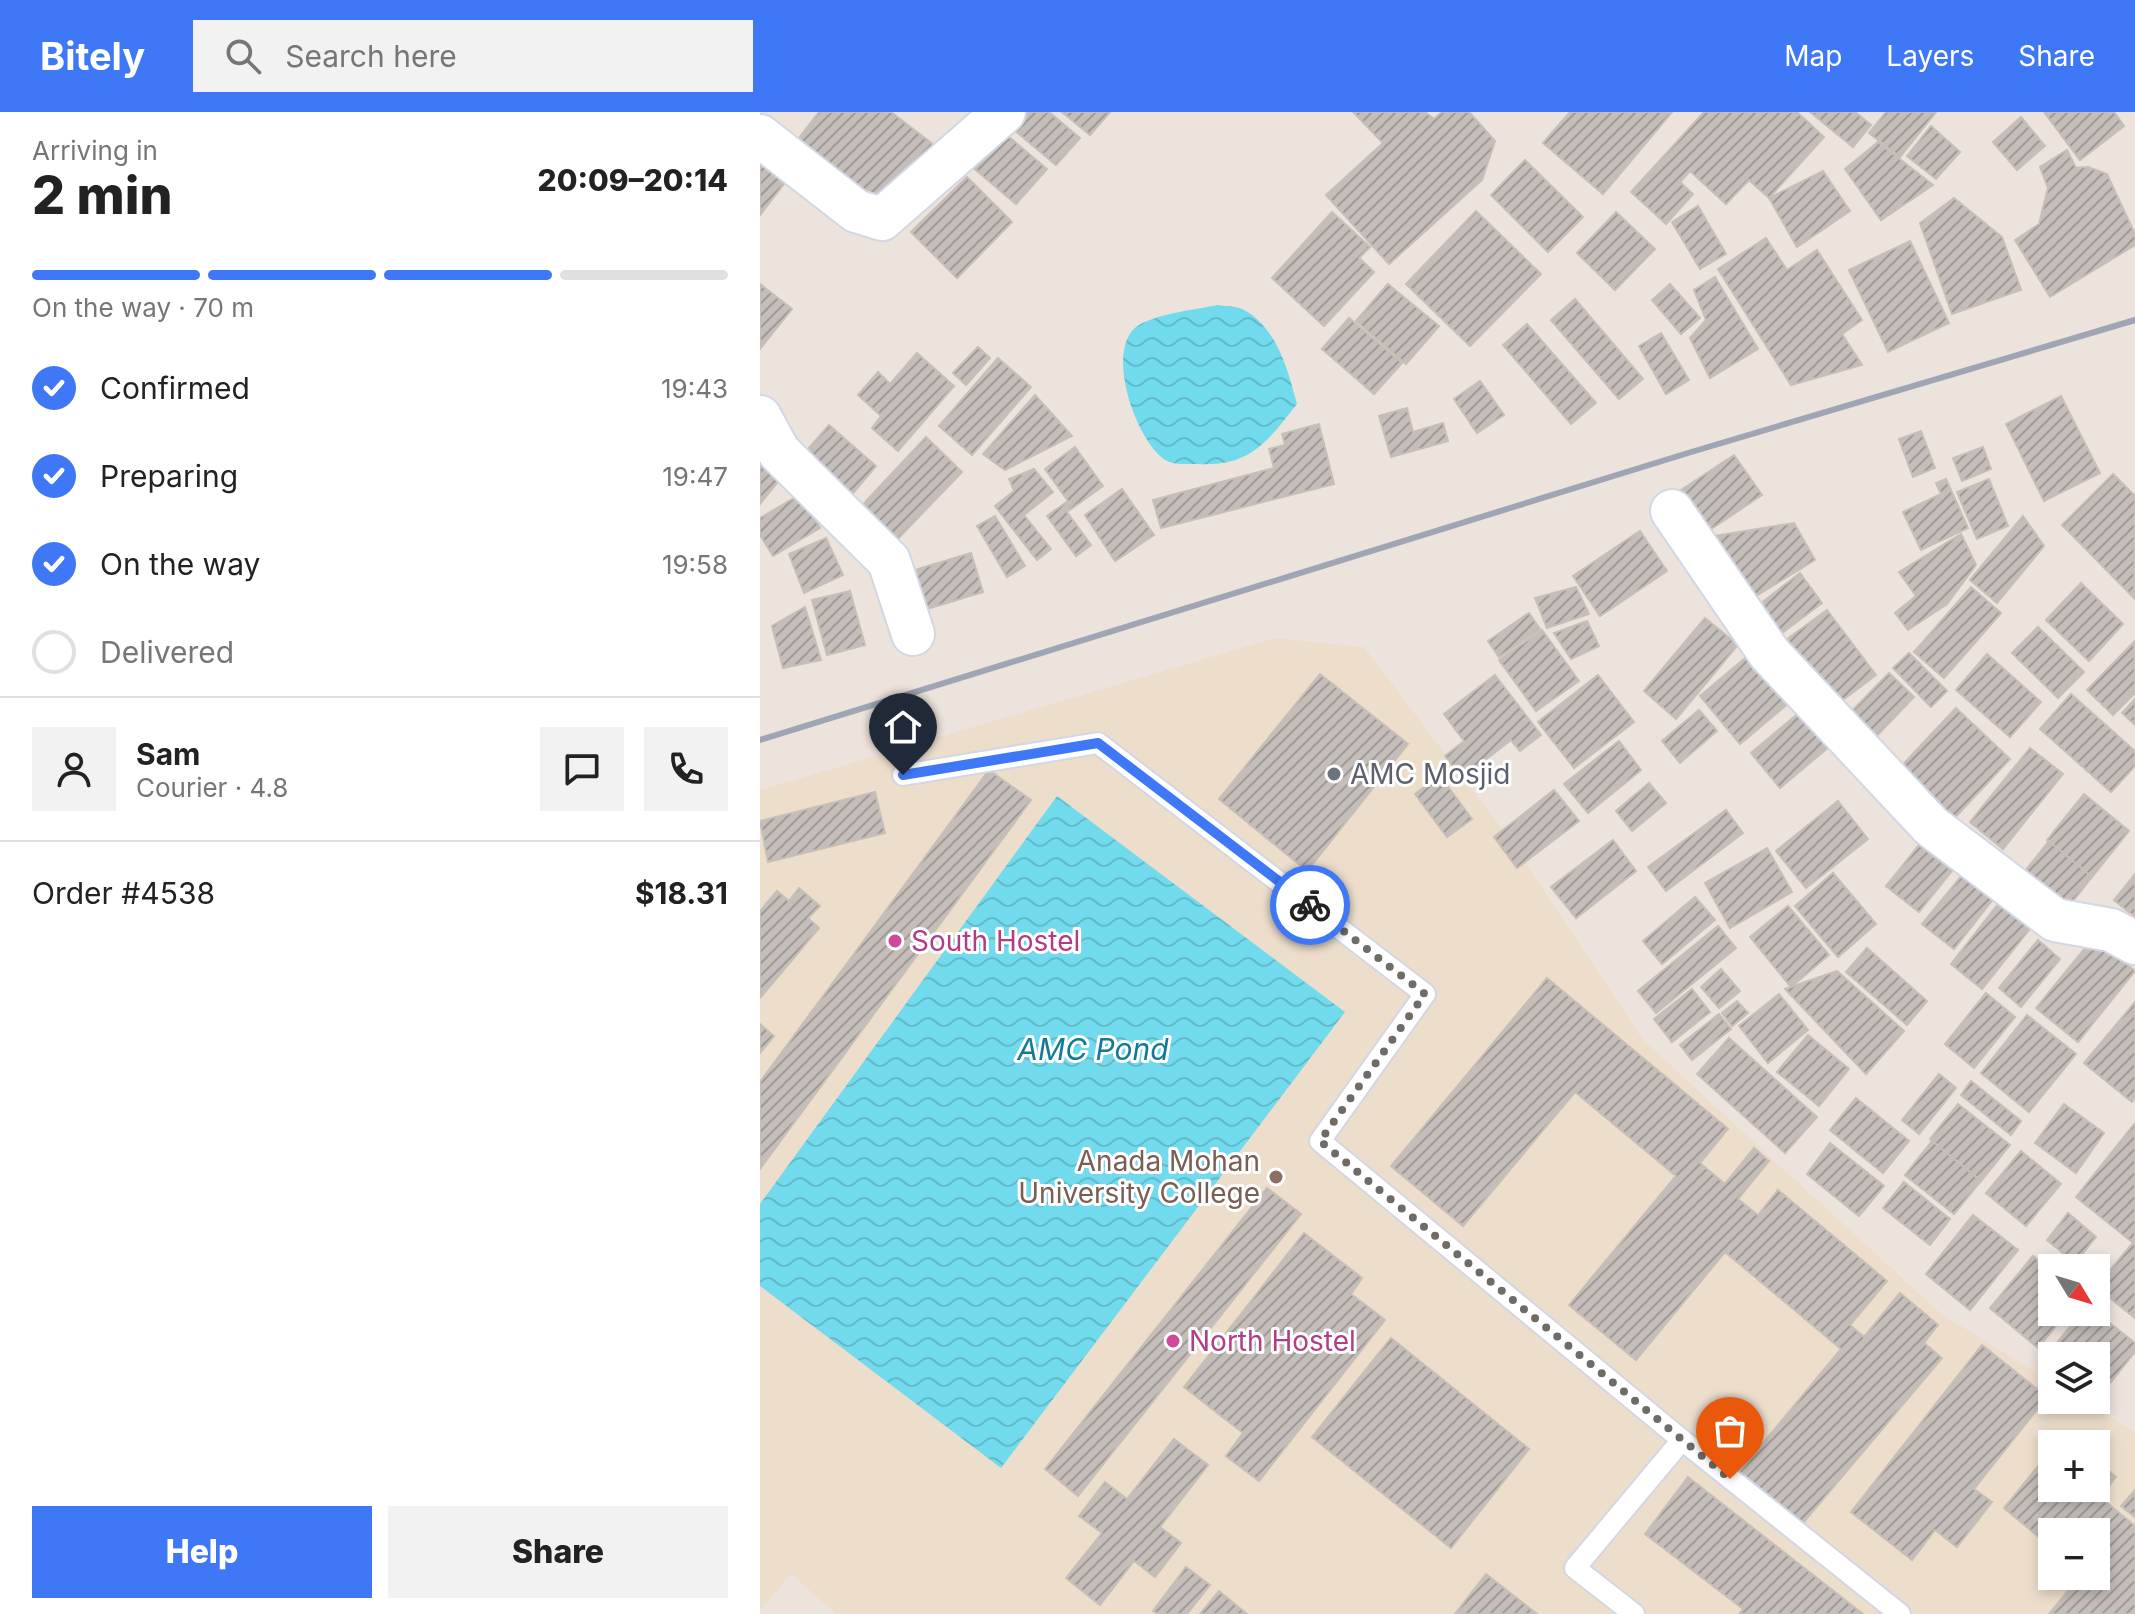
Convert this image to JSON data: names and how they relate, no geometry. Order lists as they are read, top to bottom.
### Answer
{
  "water": ["AMC Pond"],
  "places": [
    "AMC Mosjid",
    "South Hostel",
    "Anada Mohan University College",
    "North Hostel"
  ],
  "north": "bottom right",
  "page": {
    "header": "Bitely",
    "search": "Search here",
    "nav": ["Map", "Layers", "Share"],
    "heading": ["2 min", "Arriving in", "20:09–20:14"],
    "panel": [
      "Sam",
      "Courier · 4.8",
      "Order #4538",
      "$18.31"
    ],
    "bar": "On the way · 70 m",
    "list": [
      ["Confirmed", "19:43"],
      ["Preparing", "19:47"],
      ["On the way", "19:58"],
      "Delivered"
    ],
    "map_buttons": ["+", "−"],
    "buttons": ["Help", "Share"]
  }
}
